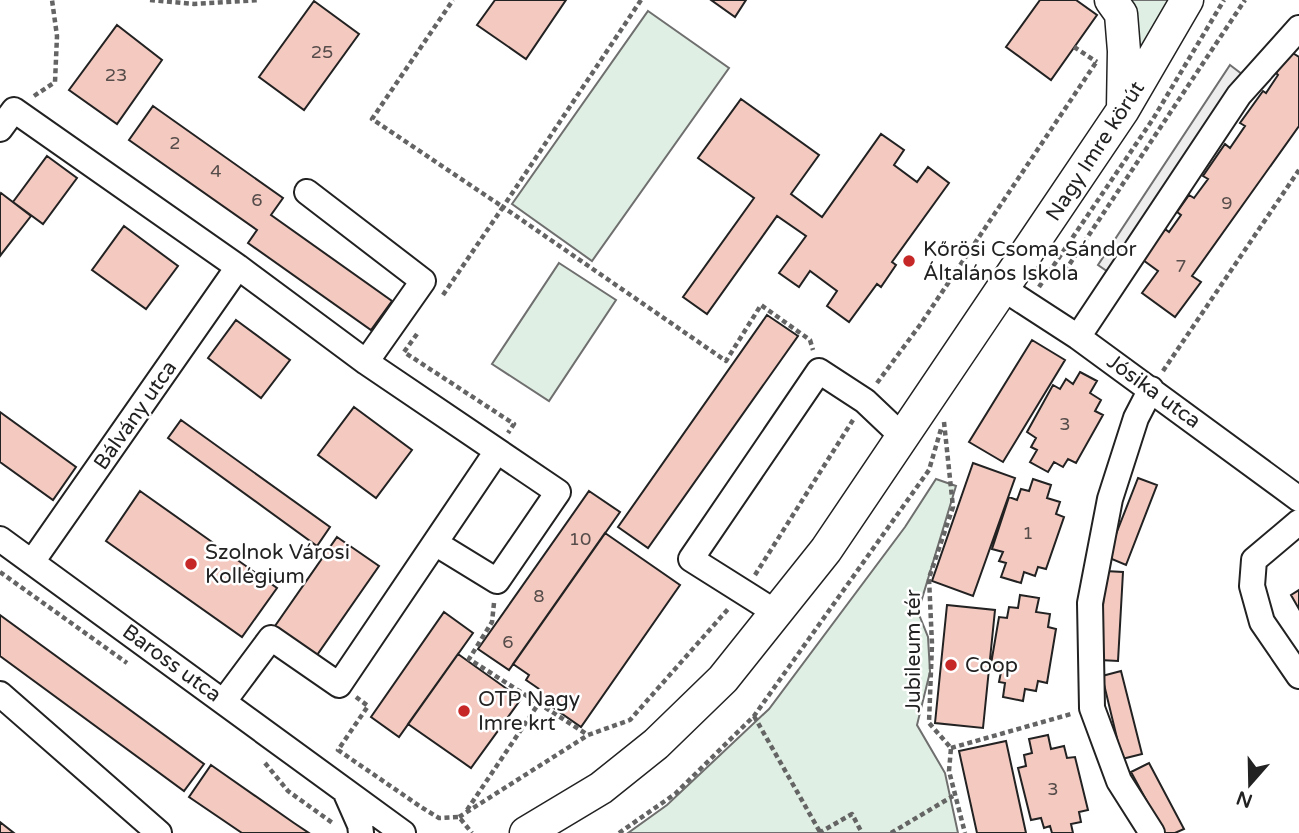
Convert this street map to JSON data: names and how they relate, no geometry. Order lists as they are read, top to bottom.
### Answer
{
  "streets": {
    "main road": ["Nagy Imre körút"],
    "street": ["Jósika utca", "Bálvány utca", "Baross utca"],
    "path": ["Jubileum tér"]
  },
  "crossings": [
    ["Nagy Imre körút", "Jósika utca"],
    ["Bálvány utca", "Baross utca"]
  ],
  "places": [
    "Kőrösi Csoma Sándor Általános Iskola",
    "Szolnok Városi Kollégium",
    "Coop",
    "OTP Nagy Imre krt"
  ],
  "house_numbers": [
    "25",
    "23",
    "2",
    "4",
    "6",
    "9",
    "7",
    "3",
    "1",
    "10",
    "8",
    "6",
    "3"
  ],
  "north": "bottom"
}
